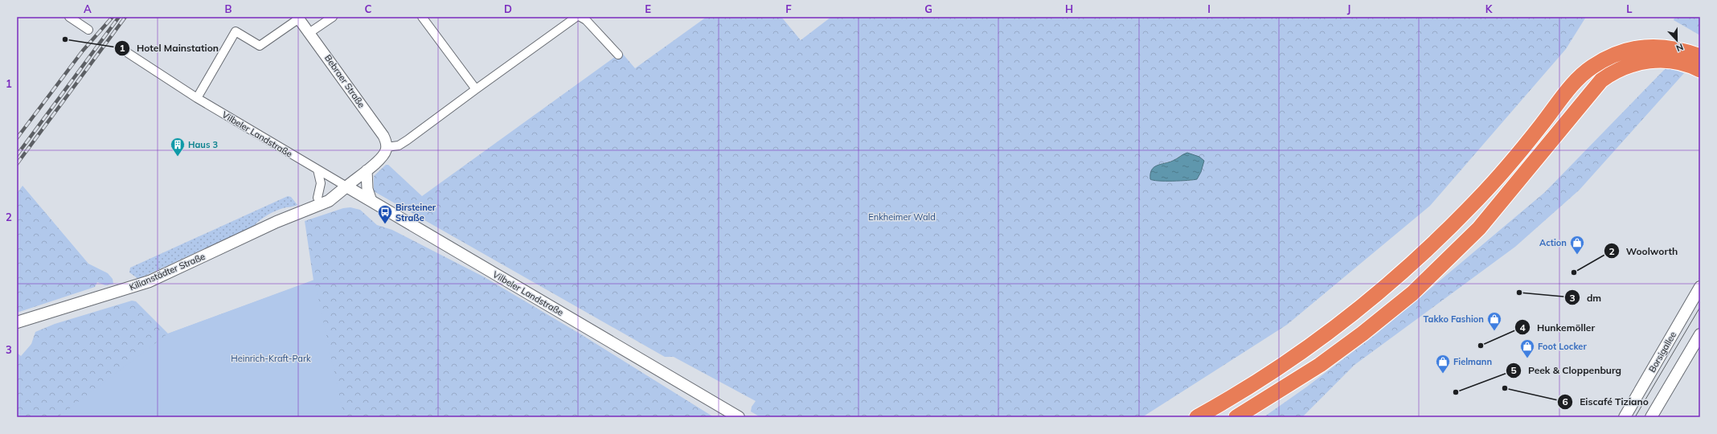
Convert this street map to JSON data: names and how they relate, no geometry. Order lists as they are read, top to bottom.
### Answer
{
  "streets": {
    "main road": ["Vilbeler Landstraße", "Kilianstädter Straße", "Borsigallee"],
    "street": ["Bebraer Straße"]
  },
  "crossings": [
    ["Bebraer Straße", "Vilbeler Landstraße"],
    ["Vilbeler Landstraße", "Kilianstädter Straße"]
  ],
  "parks": ["Enkheimer Wald", "Heinrich-Kraft-Park"],
  "places": {
    "other": [
      "Hotel Mainstation",
      "Woolworth",
      "dm",
      "Hunkemöller",
      "Eiscafé Tiziano",
      "Peek & Cloppenburg"
    ],
    "building": ["Haus 3"],
    "bus stop": ["Birsteiner Straße"],
    "shop": [
      "Action",
      "Takko Fashion",
      "Foot Locker",
      "Fielmann"
    ]
  },
  "north": "bottom",
  "grid": {
    "columns": [
      "A",
      "B",
      "C",
      "D",
      "E",
      "F",
      "G",
      "H",
      "I",
      "J",
      "K",
      "L"
    ],
    "rows": ["1", "2", "3"]
  }
}
